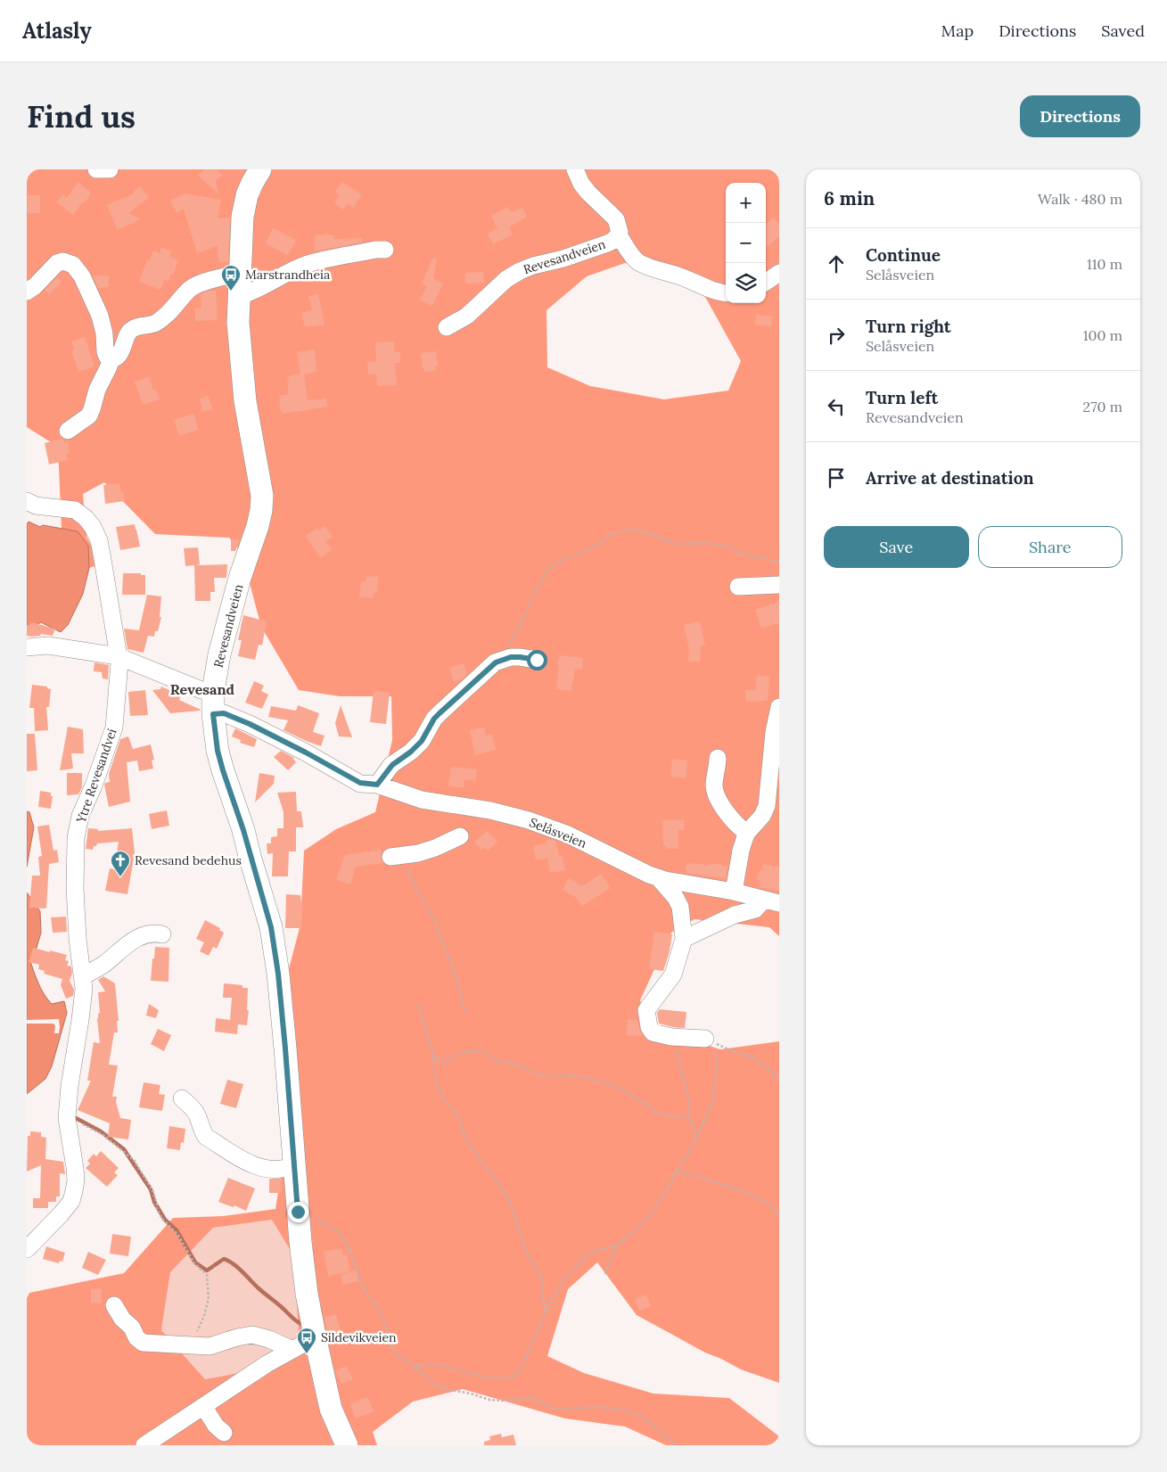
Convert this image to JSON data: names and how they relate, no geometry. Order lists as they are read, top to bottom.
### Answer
{
  "streets": {
    "main road": ["Revesandveien"],
    "street": ["Ytre Revesandvei", "Selåsveien"]
  },
  "crossings": [
    ["Revesandveien", "Selåsveien"]
  ],
  "districts": ["Revesand"],
  "places": {
    "bus stop": ["Marstrandheia", "Sildevikveien"],
    "church": ["Revesand bedehus"]
  },
  "page": {
    "header": "Atlasly",
    "nav": ["Map", "Directions", "Saved"],
    "buttons": [
      "Directions",
      ["Save", "Share"]
    ],
    "title": "Find us",
    "heading": ["6 min", "Walk · 480 m"],
    "map_buttons": ["+", "−"],
    "list": [
      ["Continue", "Selåsveien", "110 m"],
      ["Turn right", "Selåsveien", "100 m"],
      ["Turn left", "Revesandveien", "270 m"],
      "Arrive at destination"
    ]
  }
}
